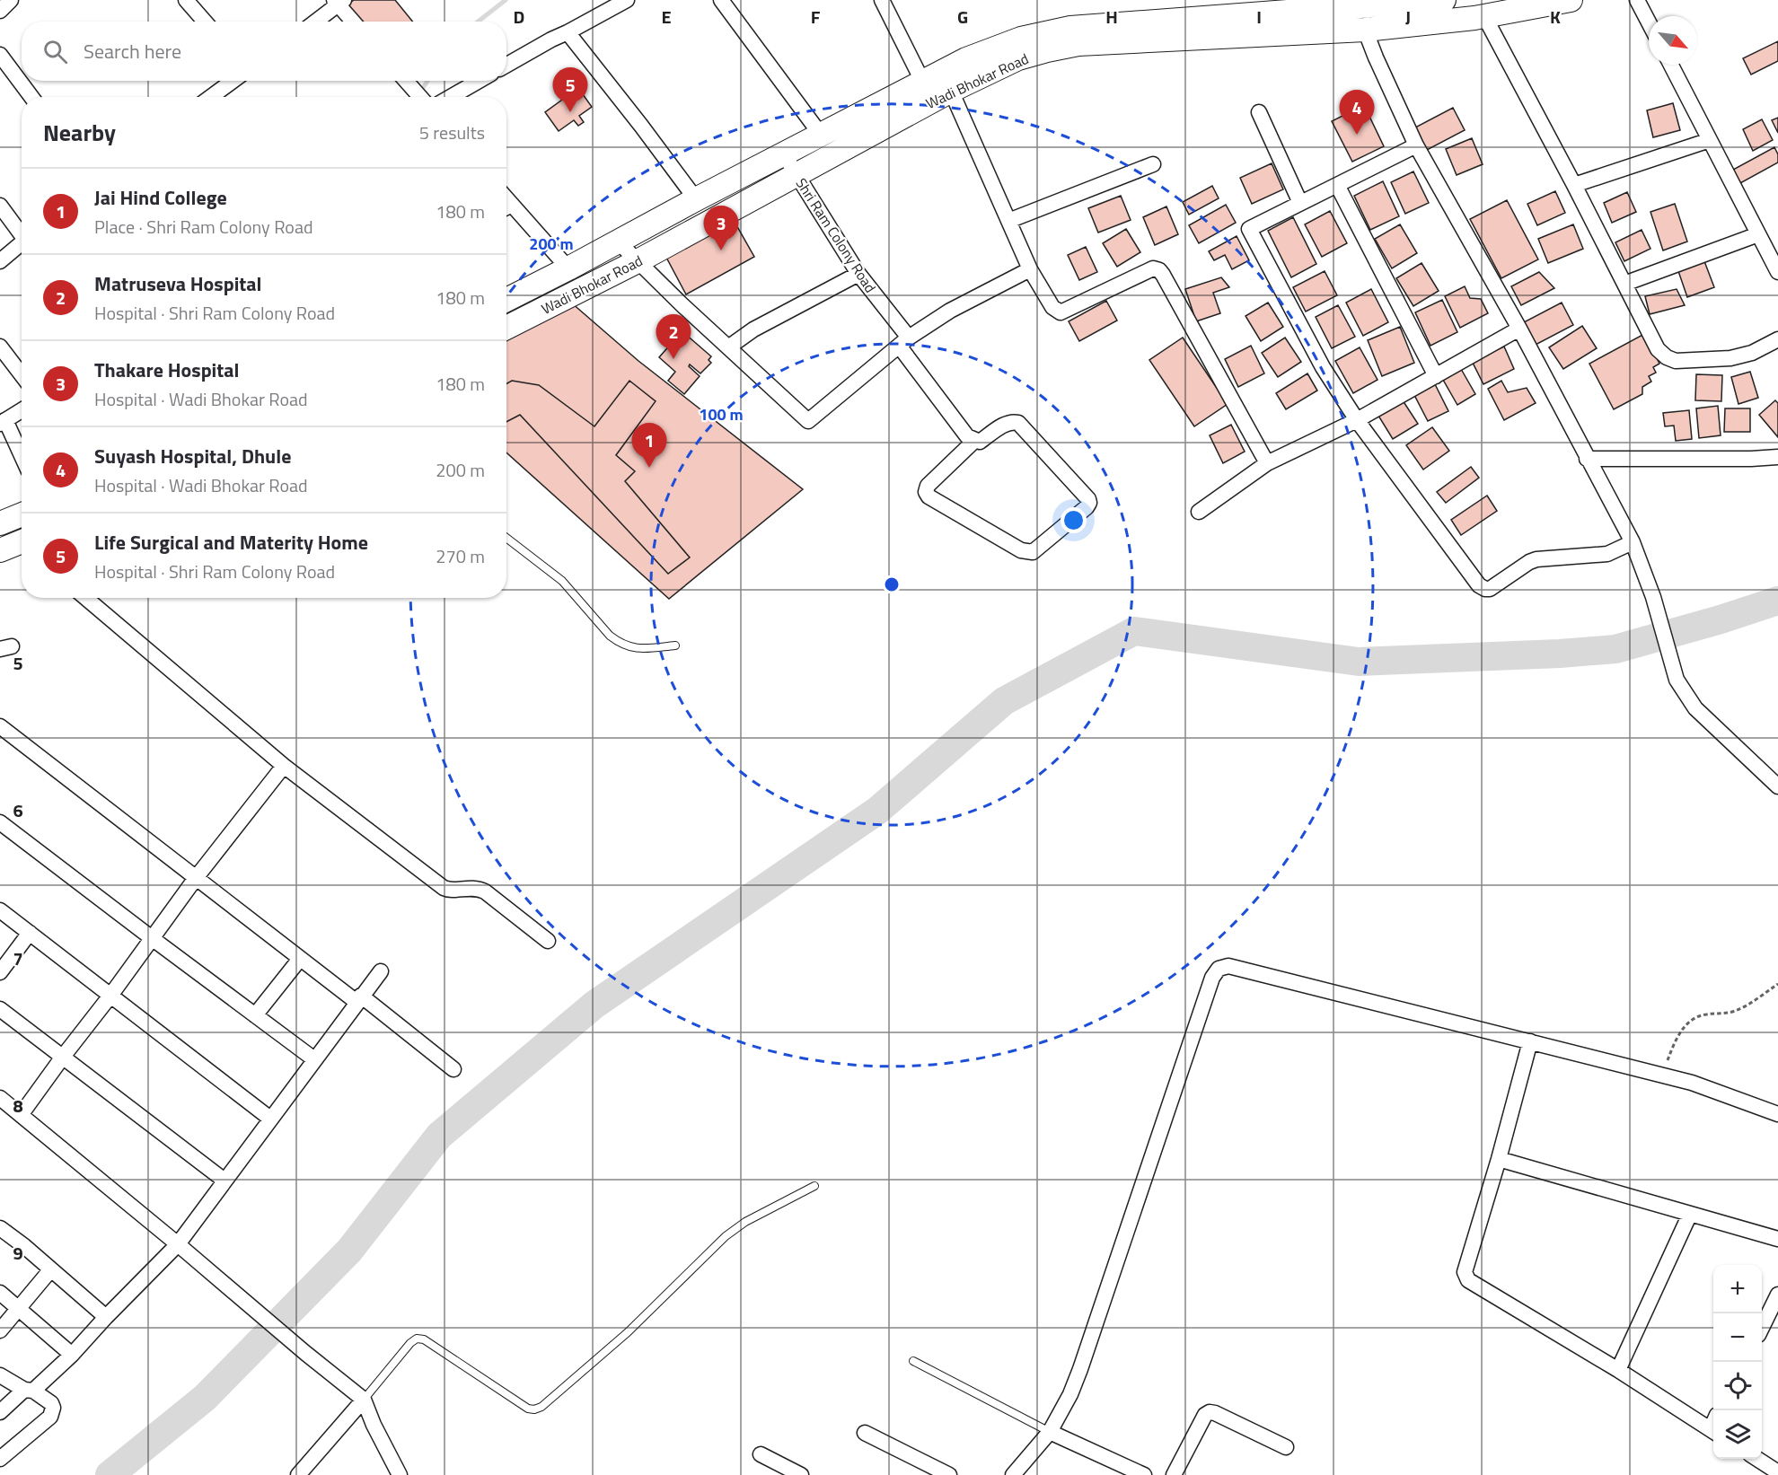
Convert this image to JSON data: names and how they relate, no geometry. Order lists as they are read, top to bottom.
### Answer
{
  "streets": {
    "main road": ["Wadi Bhokar Road"],
    "street": ["Shri Ram Colony Road"]
  },
  "crossings": [
    ["Wadi Bhokar Road", "Shri Ram Colony Road"]
  ],
  "north": "bottom right",
  "page": {
    "search": "Search here",
    "pins": [
      "5",
      "4",
      "3",
      "2",
      "1"
    ],
    "heading": ["Nearby", "5 results"],
    "list": [
      {
        "mark": "1",
        "name": "Jai Hind College",
        "note": "Place · Shri Ram Colony Road",
        "value": "180 m"
      },
      {
        "mark": "2",
        "name": "Matruseva Hospital",
        "note": "Hospital · Shri Ram Colony Road",
        "value": "180 m"
      },
      {
        "mark": "3",
        "name": "Thakare Hospital",
        "note": "Hospital · Wadi Bhokar Road",
        "value": "180 m"
      },
      {
        "mark": "4",
        "name": "Suyash Hospital, Dhule",
        "note": "Hospital · Wadi Bhokar Road",
        "value": "200 m"
      },
      {
        "mark": "5",
        "name": "Life Surgical and Materity Home",
        "note": "Hospital · Shri Ram Colony Road",
        "value": "270 m"
      }
    ],
    "map_buttons": ["+", "−"]
  },
  "grid": {
    "columns": [
      "D",
      "E",
      "F",
      "G",
      "H",
      "I",
      "J",
      "K"
    ],
    "rows": [
      "5",
      "6",
      "7",
      "8",
      "9"
    ]
  },
  "rings": ["200 m", "100 m"]
}
